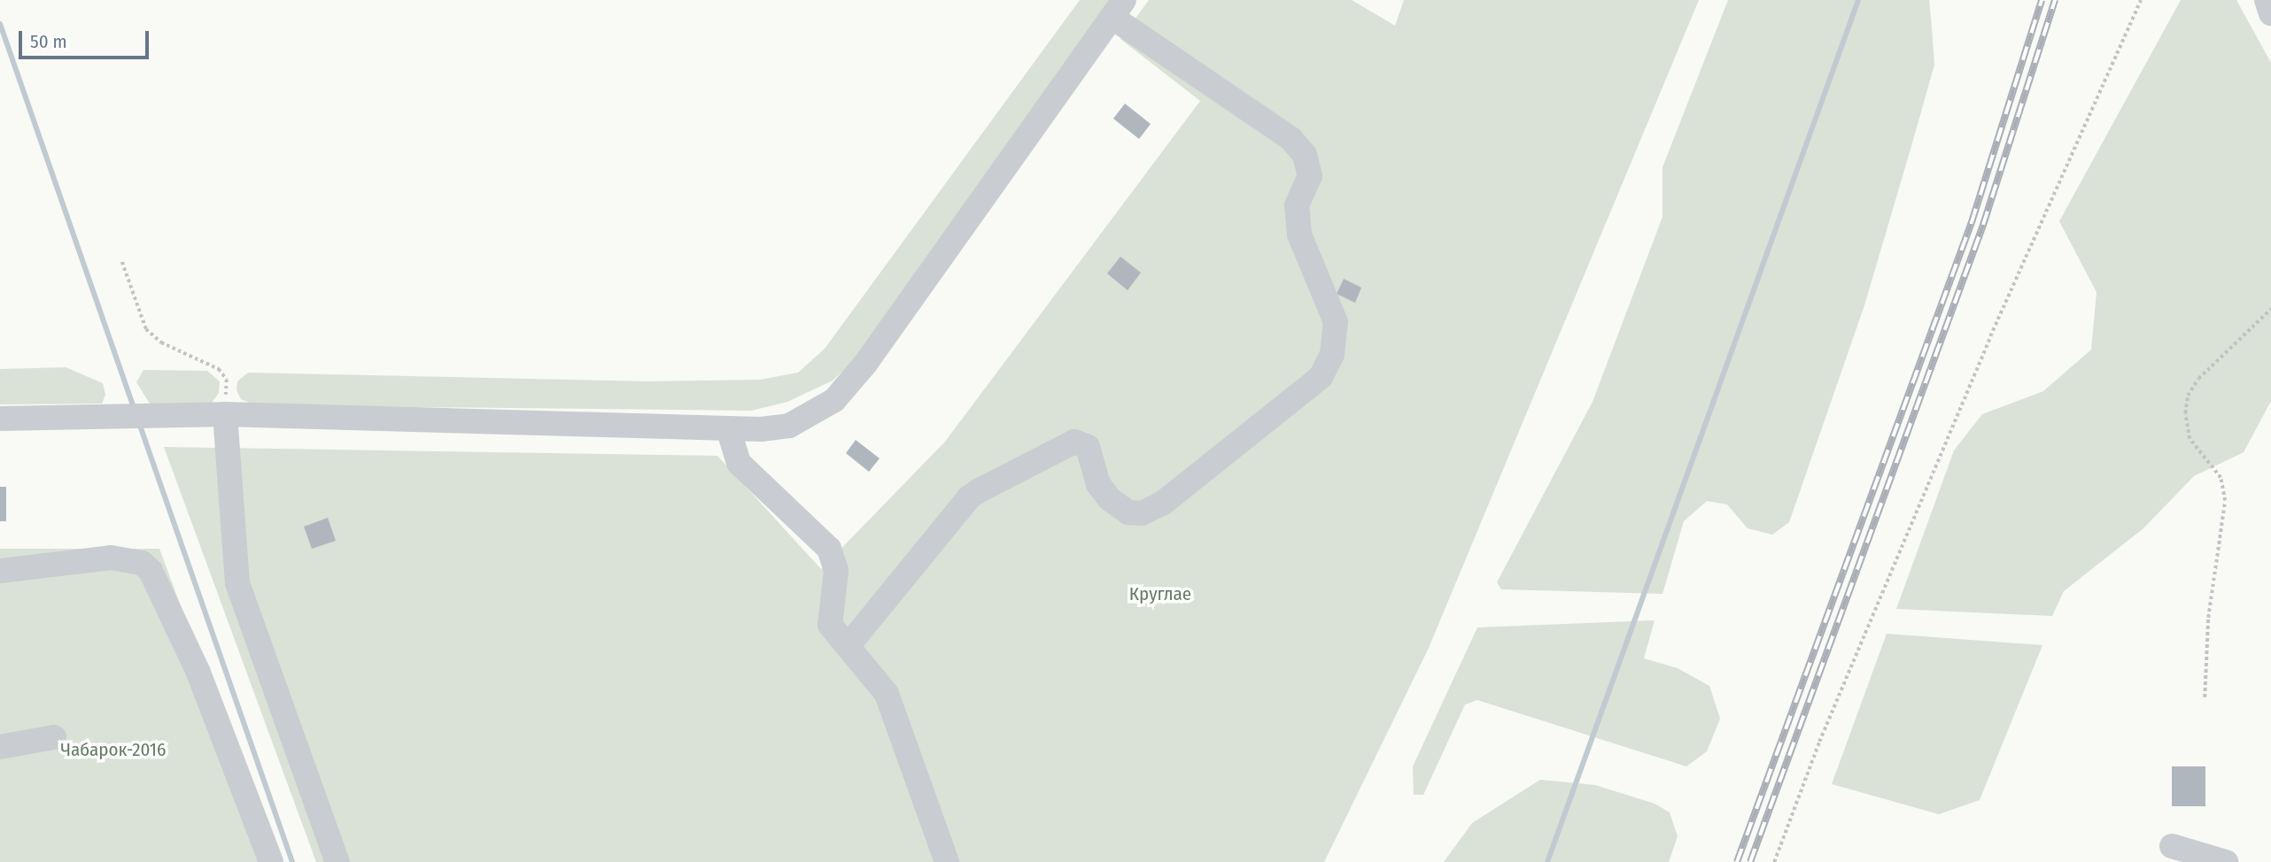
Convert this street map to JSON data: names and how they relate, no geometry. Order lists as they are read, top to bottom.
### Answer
{
  "parks": ["Круглае", "Чабарок-2016"],
  "scale_bar": "50 m"
}
